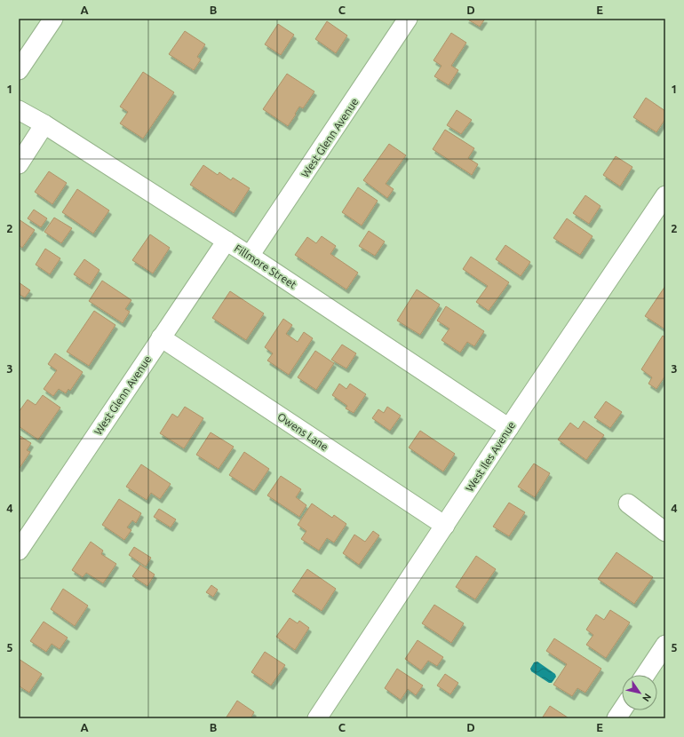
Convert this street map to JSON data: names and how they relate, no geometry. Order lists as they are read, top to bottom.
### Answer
{
  "streets": {
    "street": [
      "West Glenn Avenue",
      "Fillmore Street",
      "Owens Lane",
      "West Iles Avenue"
    ]
  },
  "crossings": [
    ["West Glenn Avenue", "Fillmore Street"],
    ["West Glenn Avenue", "Owens Lane"],
    ["Fillmore Street", "West Iles Avenue"],
    ["Owens Lane", "West Iles Avenue"]
  ],
  "north": "bottom right",
  "grid": {
    "columns": [
      "A",
      "B",
      "C",
      "D",
      "E"
    ],
    "rows": [
      "1",
      "2",
      "3",
      "4",
      "5"
    ]
  }
}
